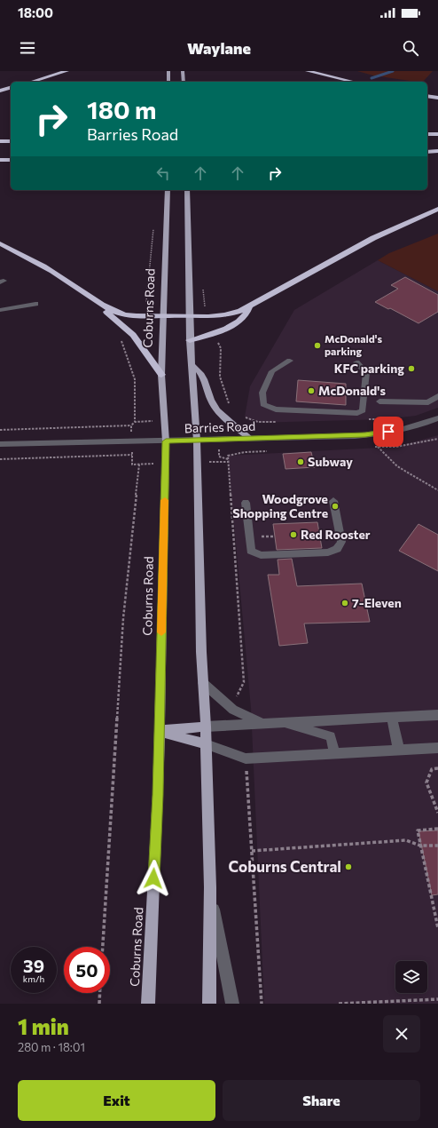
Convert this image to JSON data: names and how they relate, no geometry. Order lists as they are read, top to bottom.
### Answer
{
  "streets": {
    "main road": ["Coburns Road"],
    "street": ["Barries Road"]
  },
  "crossings": [
    ["Coburns Road", "Barries Road"]
  ],
  "places": [
    "McDonald's parking",
    "KFC parking",
    "McDonald's",
    "Subway",
    "Woodgrove Shopping Centre",
    "Red Rooster",
    "7-Eleven",
    "Coburns Central"
  ],
  "page": {
    "status": "18:00",
    "header": "Waylane",
    "turn": ["180 m", "Barries Road"],
    "speed": "39 km/h",
    "limit": "50",
    "heading": ["1 min", "280 m · 18:01"],
    "buttons": ["Exit", "Share"]
  }
}
